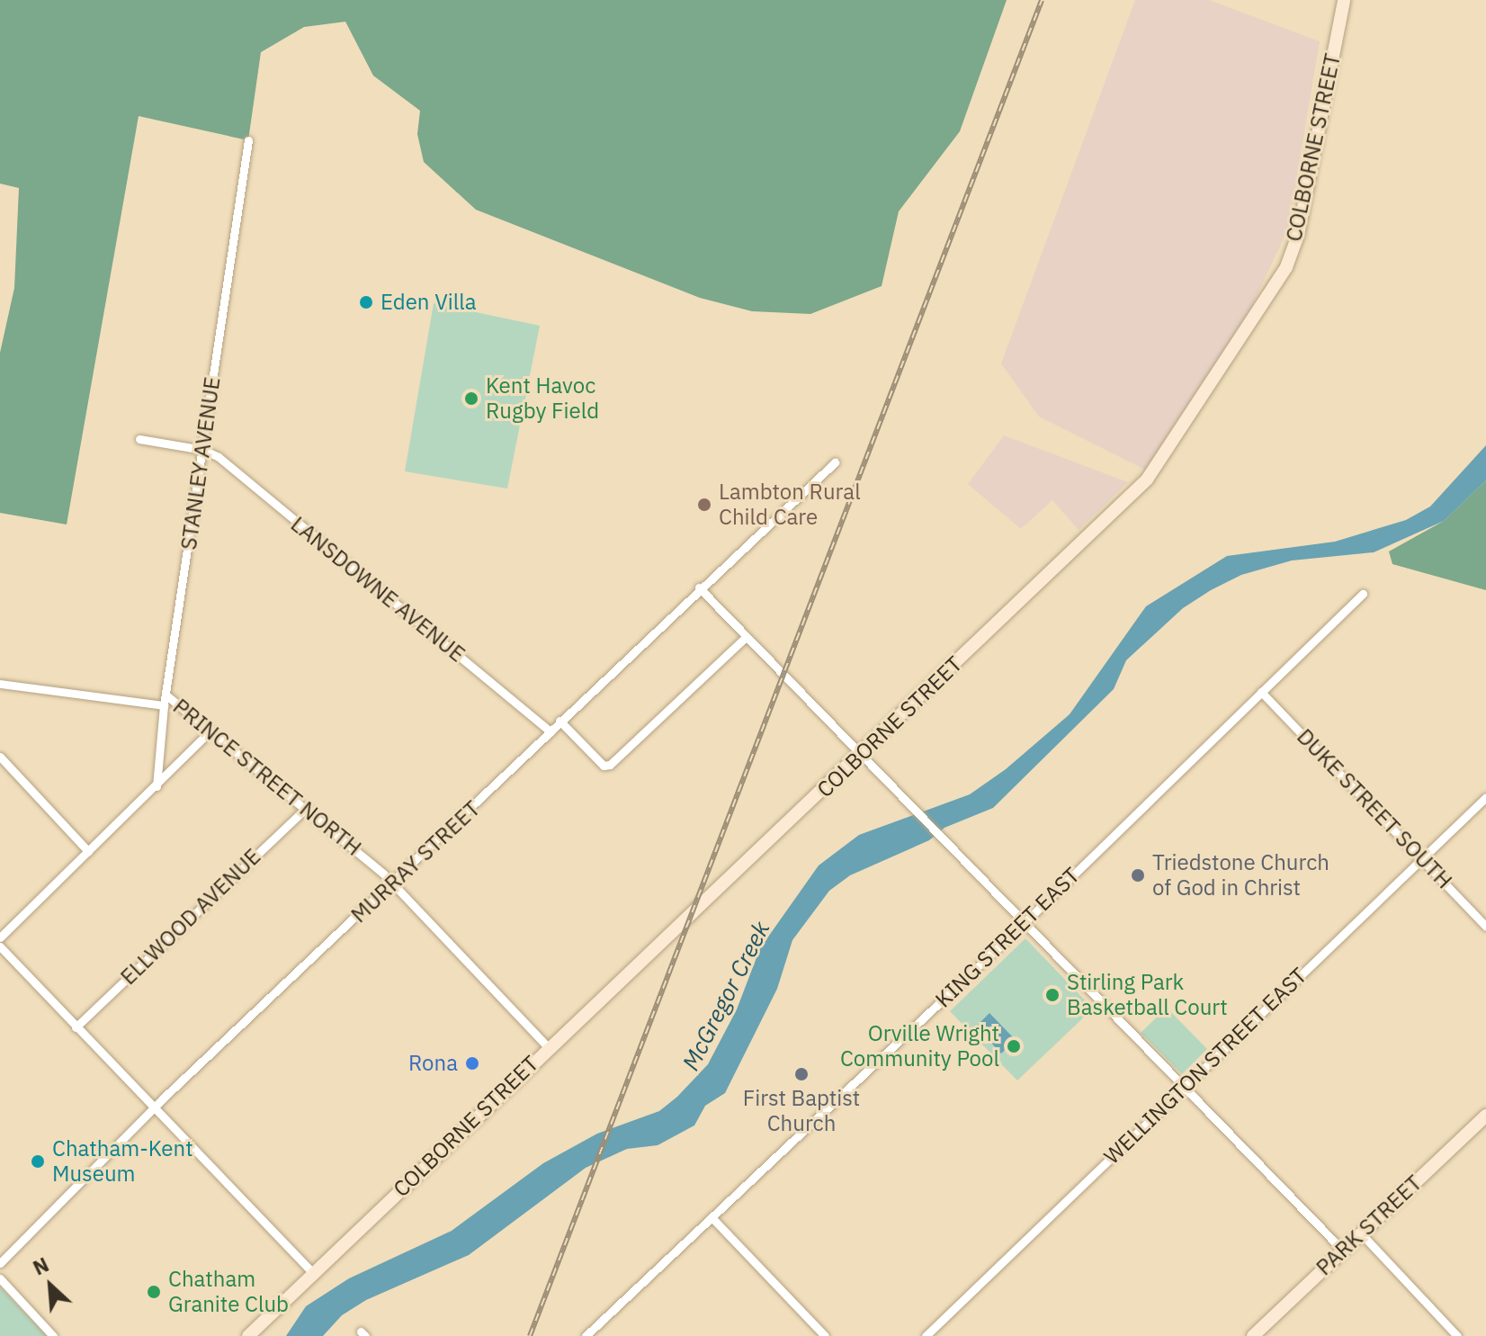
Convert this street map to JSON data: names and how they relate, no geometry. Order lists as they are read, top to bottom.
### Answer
{
  "streets": {
    "street": [
      "COLBORNE STREET",
      "STANLEY AVENUE",
      "LANSDOWNE AVENUE",
      "PRINCE STREET NORTH",
      "DUKE STREET SOUTH",
      "MURRAY STREET",
      "ELLWOOD AVENUE",
      "KING STREET EAST",
      "WELLINGTON STREET EAST",
      "PARK STREET"
    ]
  },
  "crossings": [
    ["COLBORNE STREET", "PRINCE STREET NORTH"],
    ["STANLEY AVENUE", "LANSDOWNE AVENUE"],
    ["STANLEY AVENUE", "PRINCE STREET NORTH"],
    ["LANSDOWNE AVENUE", "MURRAY STREET"],
    ["PRINCE STREET NORTH", "MURRAY STREET"],
    ["PRINCE STREET NORTH", "ELLWOOD AVENUE"],
    ["DUKE STREET SOUTH", "KING STREET EAST"],
    ["DUKE STREET SOUTH", "WELLINGTON STREET EAST"]
  ],
  "water": ["McGregor Creek"],
  "places": [
    "Eden Villa",
    "Kent Havoc Rugby Field",
    "Lambton Rural Child Care",
    "Triedstone Church of God in Christ",
    "Stirling Park Basketball Court",
    "Orville Wright Community Pool",
    "Rona",
    "First Baptist Church",
    "Chatham-Kent Museum",
    "Chatham Granite Club"
  ],
  "north": "top left"
}
